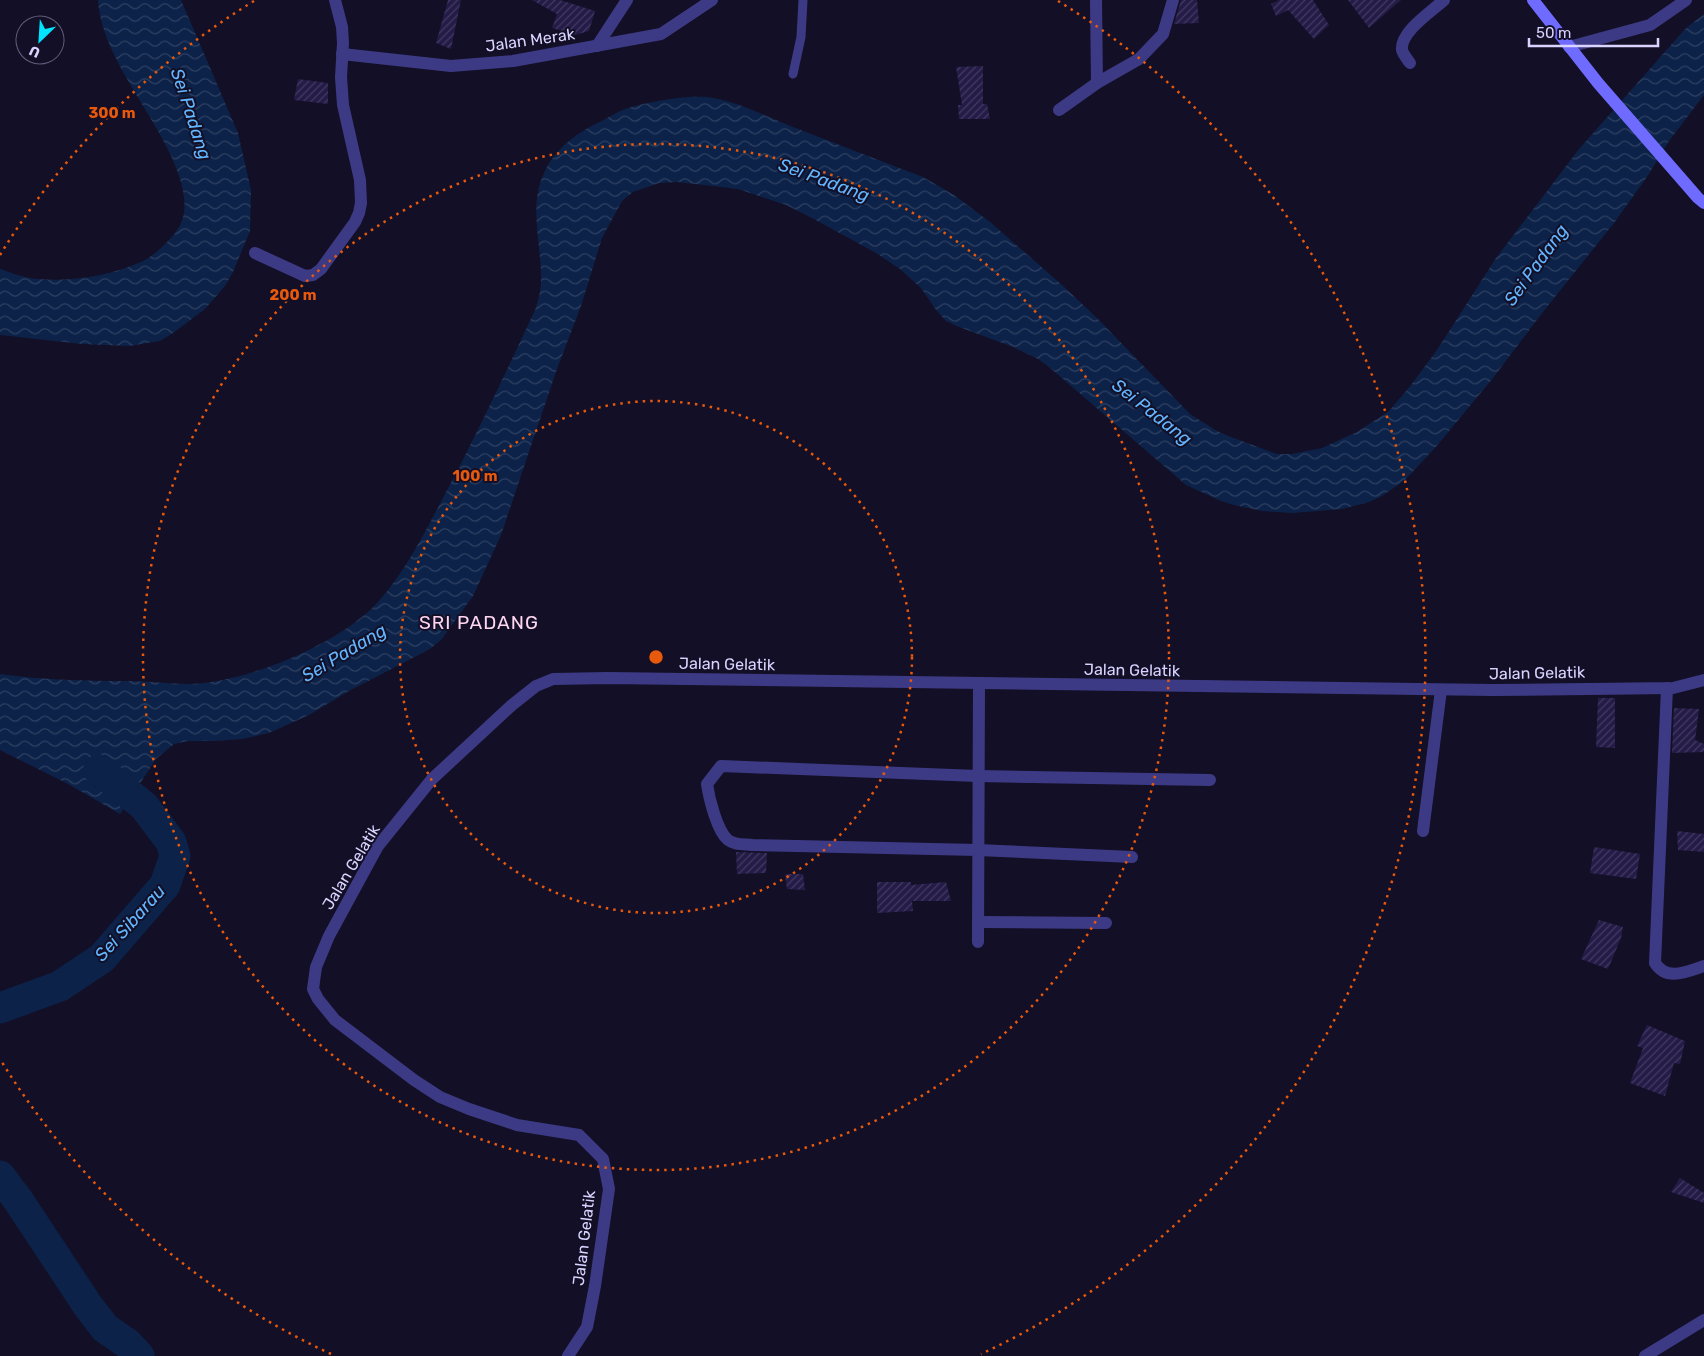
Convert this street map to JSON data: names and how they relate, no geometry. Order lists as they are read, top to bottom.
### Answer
{
  "streets": {
    "street": ["Jalan Merak", "Jalan Gelatik"]
  },
  "districts": ["SRI PADANG"],
  "water": ["Sei Padang", "Sei Sibarau"],
  "scale_bar": "50 m",
  "north": "bottom left",
  "rings": ["300 m", "200 m", "100 m"]
}
